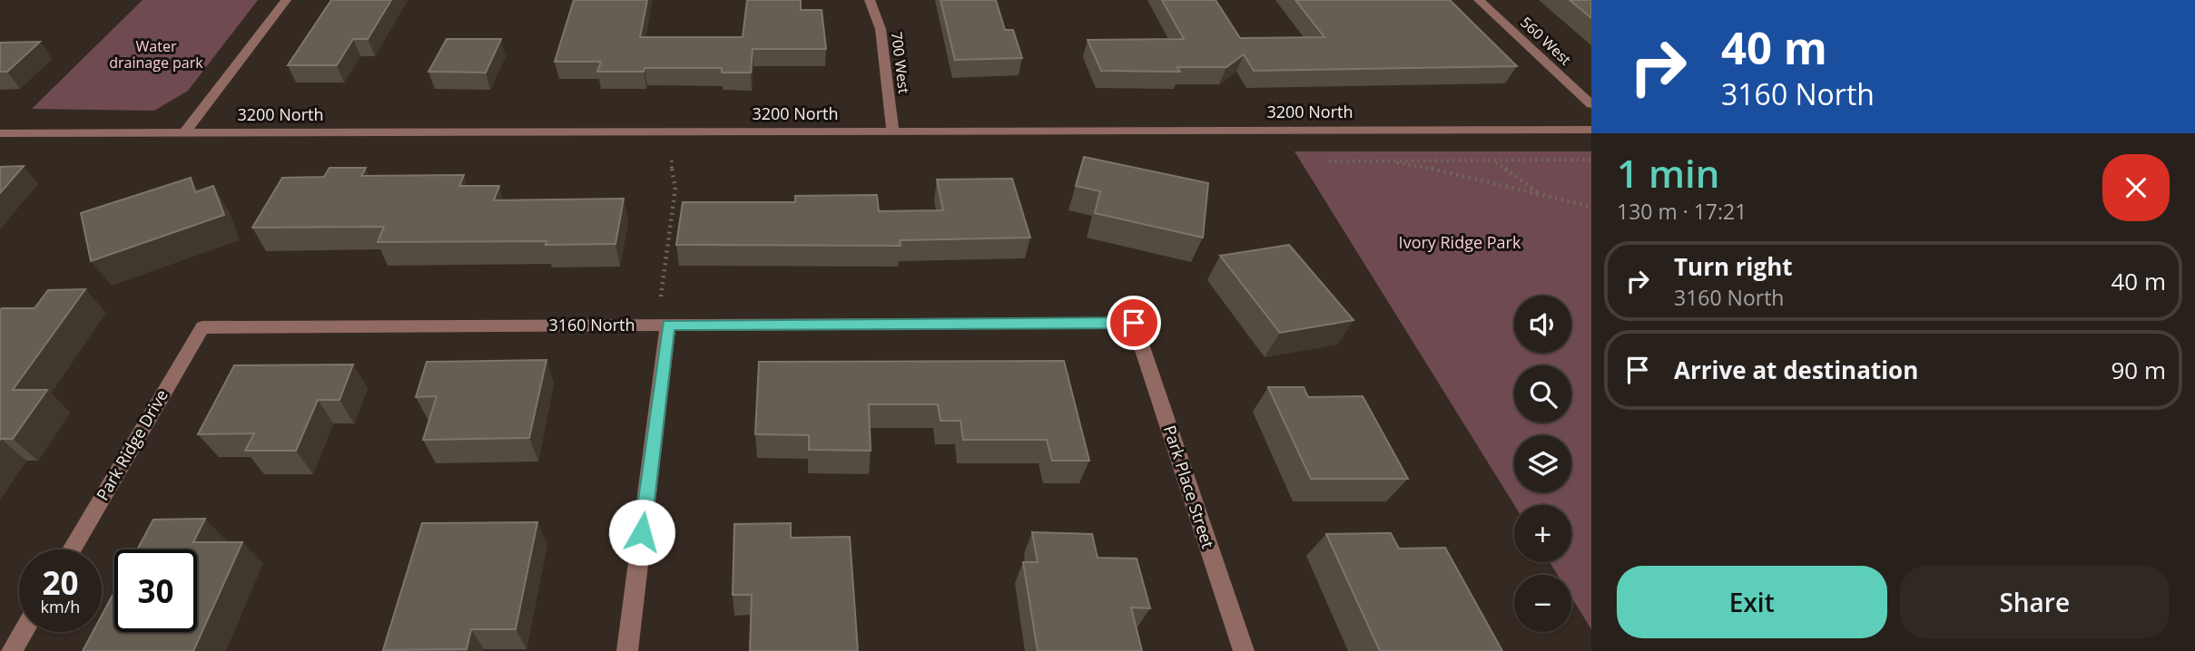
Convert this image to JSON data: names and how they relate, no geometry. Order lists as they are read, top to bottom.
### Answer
{
  "streets": {
    "street": [
      "560 West",
      "700 West",
      "3200 North",
      "3160 North",
      "Park Ridge Drive",
      "Park Place Street"
    ]
  },
  "crossings": [
    ["700 West", "3200 North"],
    ["3160 North", "Park Ridge Drive"],
    ["3160 North", "Park Place Street"]
  ],
  "parks": ["Water drainage park", "Ivory Ridge Park"],
  "page": {
    "turn": ["40 m", "3160 North"],
    "heading": ["1 min", "130 m · 17:21"],
    "list": [
      {
        "name": "Turn right",
        "note": "3160 North",
        "value": "40 m"
      },
      {
        "name": "Arrive at destination",
        "value": "90 m"
      }
    ],
    "map_buttons": ["+", "−"],
    "speed": "20 km/h",
    "limit": "30",
    "buttons": ["Exit", "Share"]
  }
}
